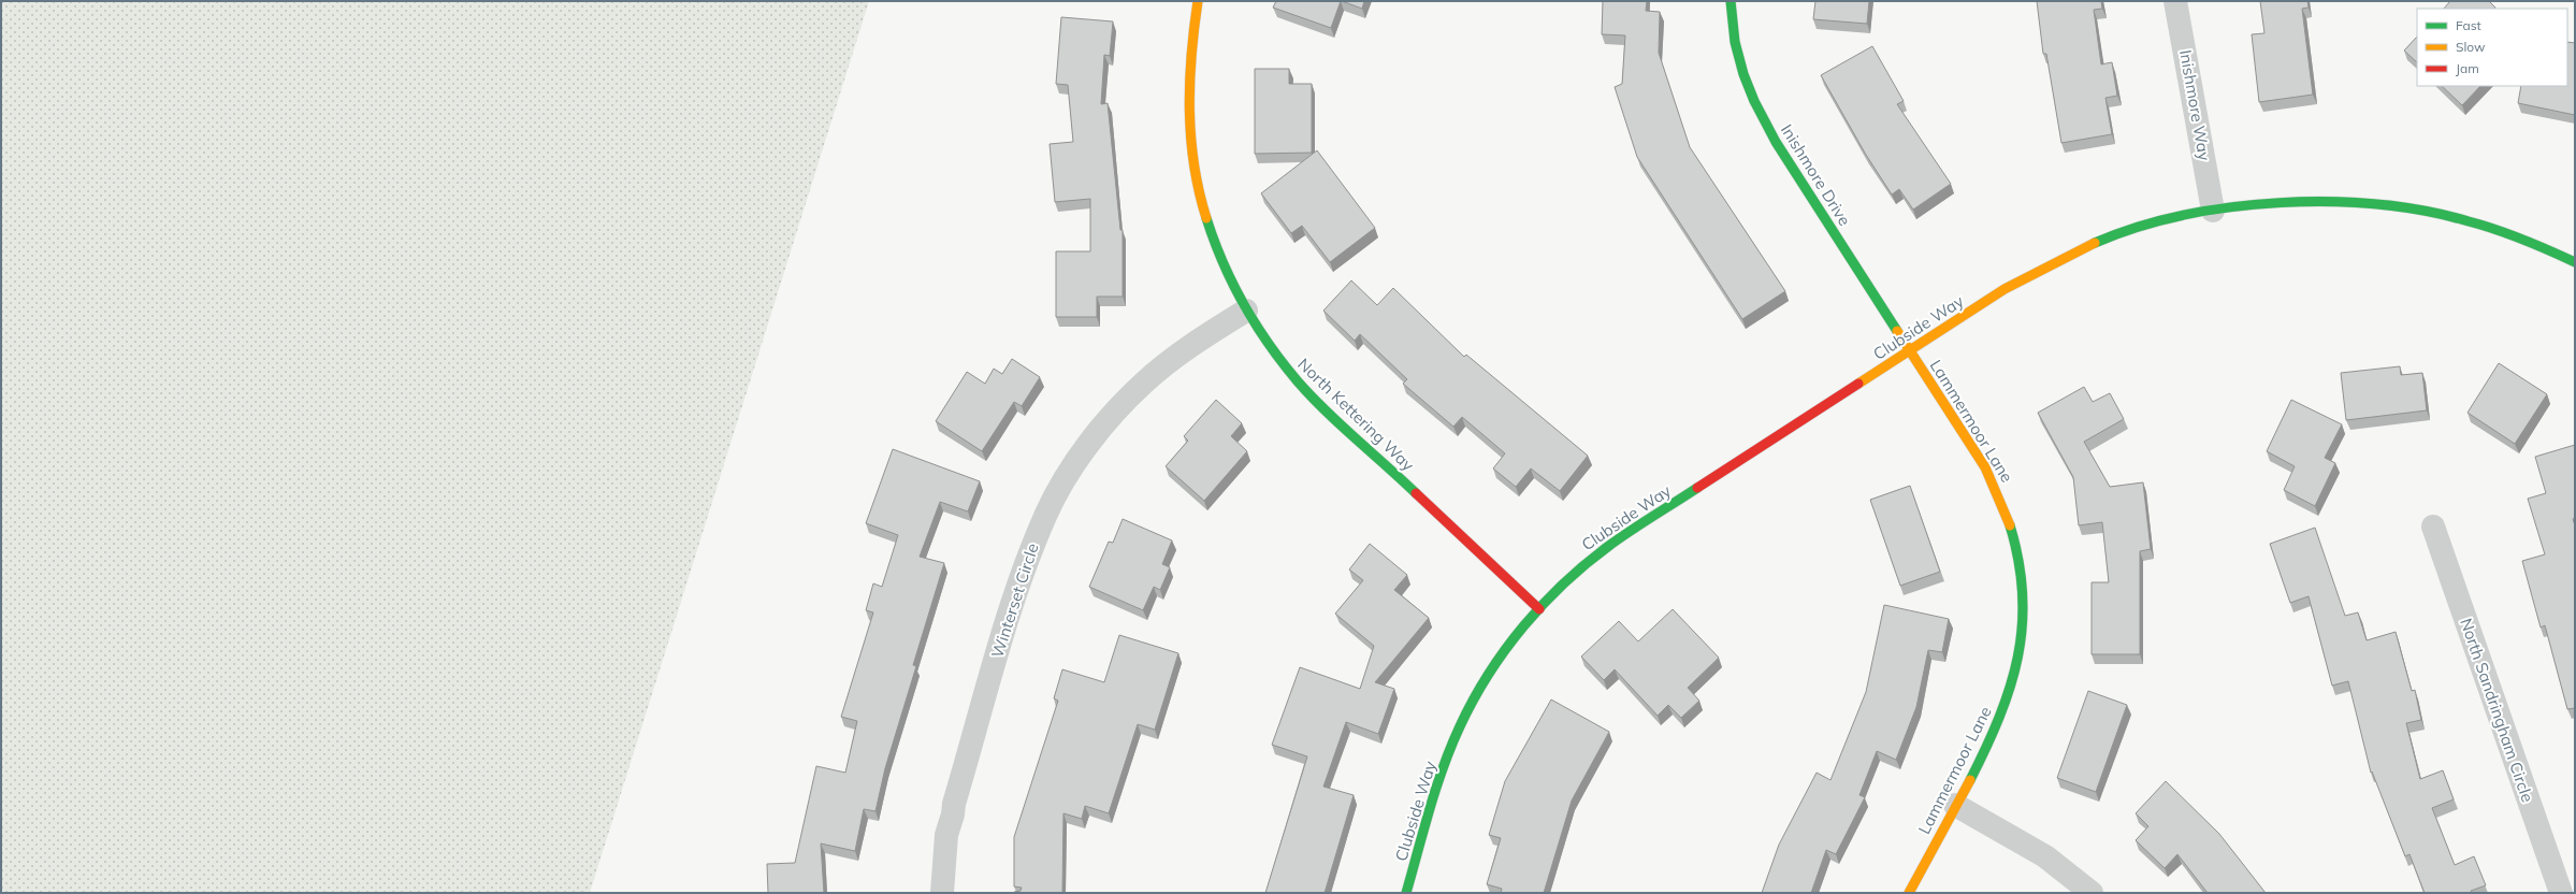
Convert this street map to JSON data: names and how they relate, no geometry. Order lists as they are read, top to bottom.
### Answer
{
  "streets": {
    "street": [
      "Inishmore Way",
      "Inishmore Drive",
      "Clubside Way",
      "North Kettering Way",
      "Lammermoor Lane",
      "Winterset Circle",
      "North Sandringham Circle"
    ]
  },
  "crossings": [
    ["Inishmore Way", "Clubside Way"],
    ["Inishmore Drive", "Clubside Way"],
    ["Inishmore Drive", "Lammermoor Lane"],
    ["Clubside Way", "North Kettering Way"],
    ["Clubside Way", "Lammermoor Lane"],
    ["North Kettering Way", "Winterset Circle"]
  ],
  "legend": ["Fast", "Slow", "Jam"]
}
